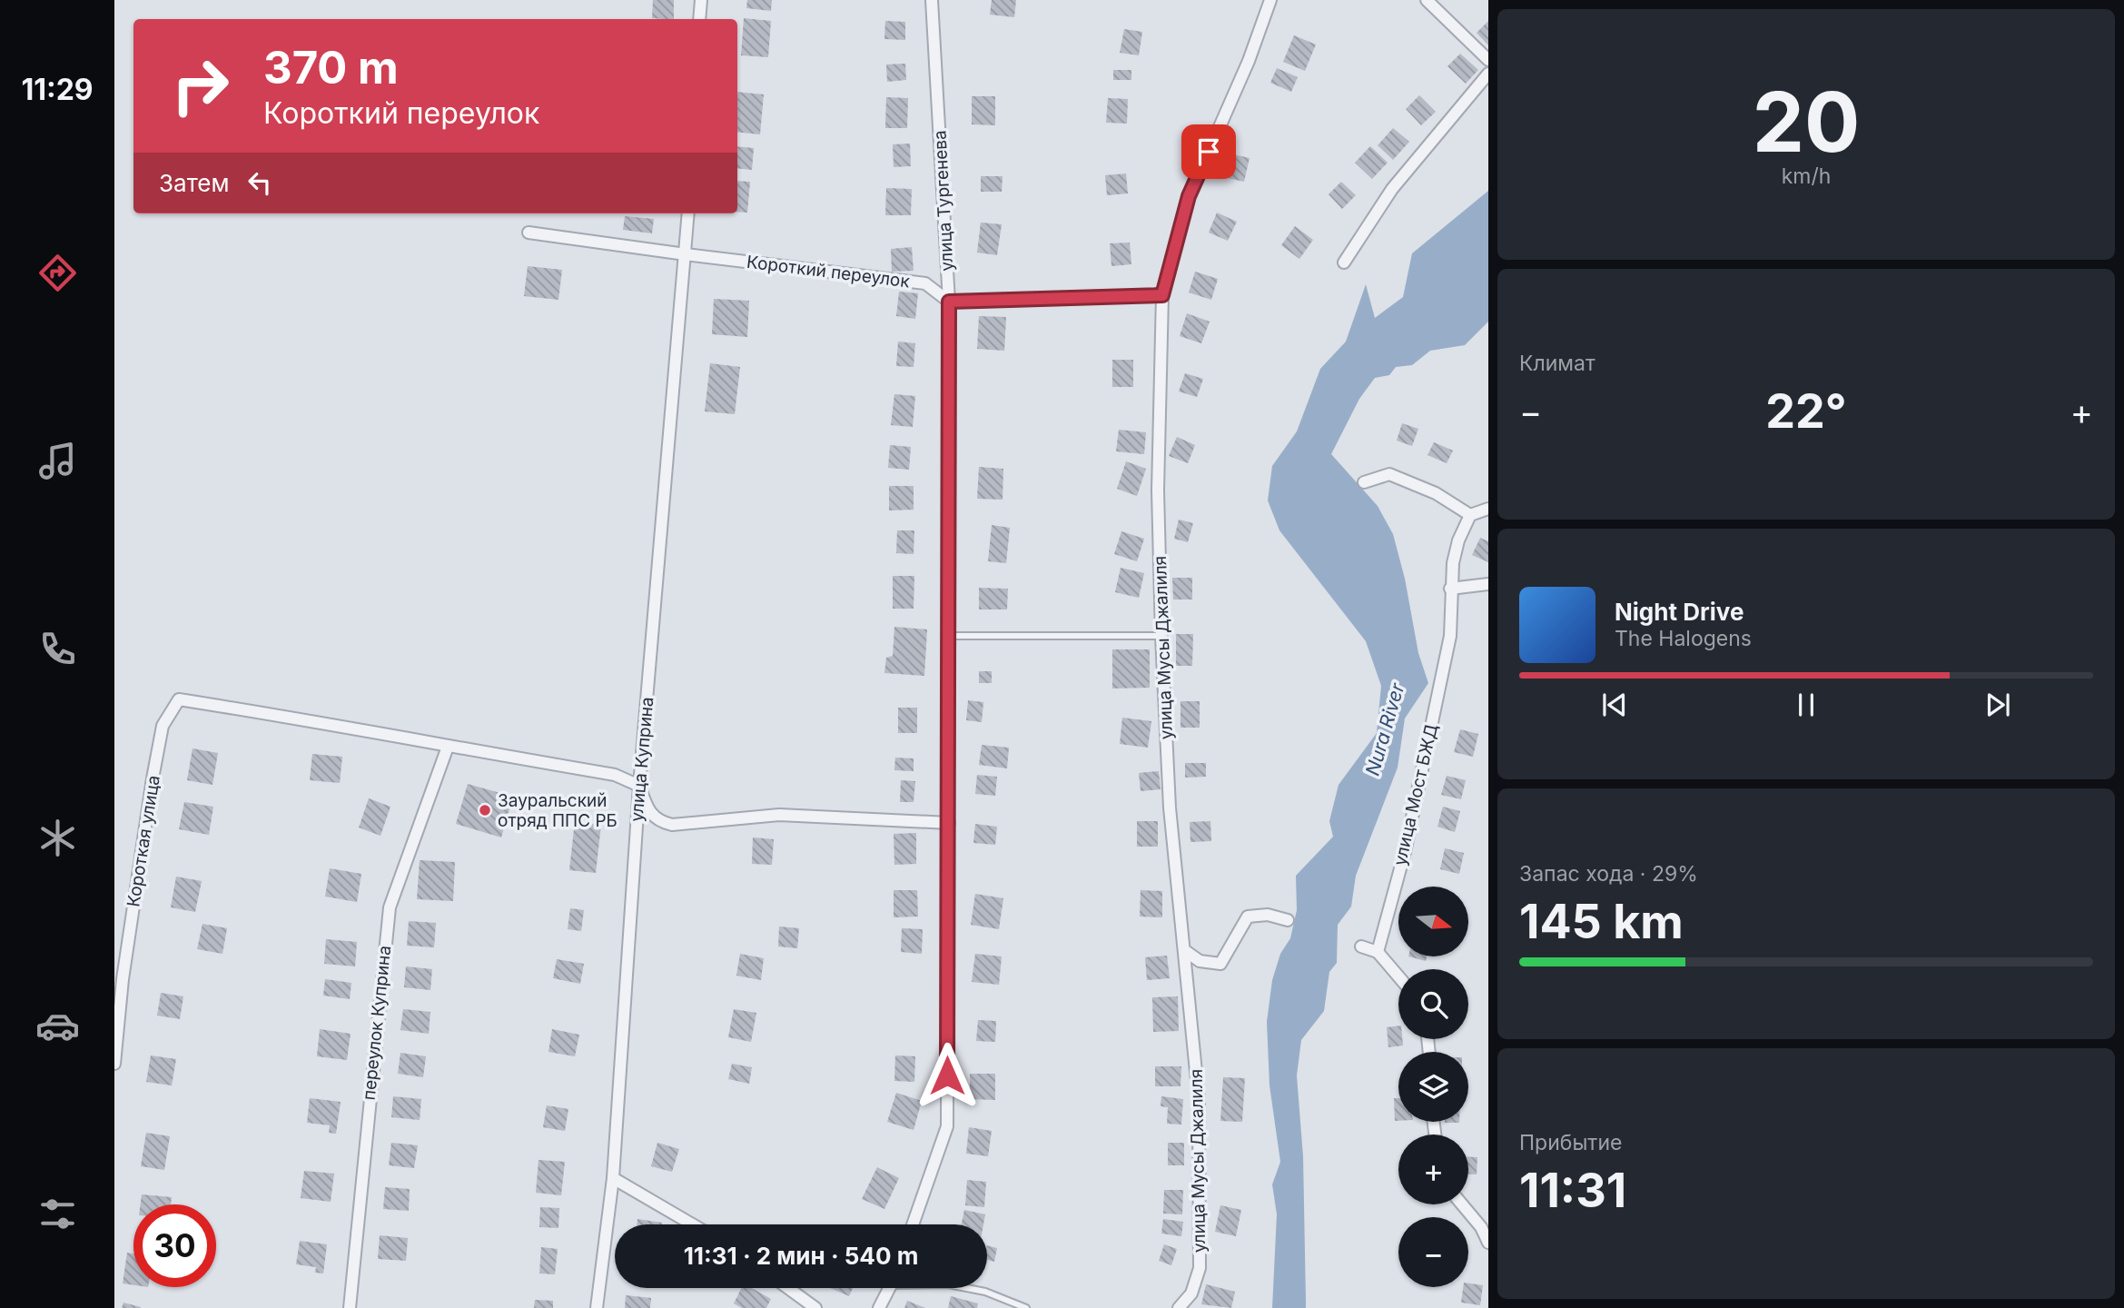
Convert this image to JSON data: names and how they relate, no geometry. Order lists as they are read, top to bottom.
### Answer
{
  "streets": {
    "street": [
      "улица Тургенева",
      "Короткий переулок",
      "улица Мусы Джалиля",
      "улица Куприна",
      "улица Мост БЖД",
      "Короткая улица",
      "переулок Куприна"
    ]
  },
  "crossings": [
    ["улица Тургенева", "Короткий переулок"],
    ["Короткий переулок", "улица Куприна"],
    ["Короткая улица", "переулок Куприна"]
  ],
  "water": ["Nura River"],
  "places": ["Зауральский отряд ППС РБ"],
  "north": "right",
  "page": {
    "tabs": "11:29",
    "tile": [
      ["20", "km/h"],
      "Климат",
      ["Запас хода · 29%", "145 km"],
      ["Прибытие", "11:31"]
    ],
    "turn": ["370 m", "Короткий переулок"],
    "then": "Затем",
    "heat": ["−", "22°", "+"],
    "song": ["Night Drive", "The Halogens"],
    "map_buttons": ["+", "−"],
    "limit": "30",
    "trip": "11:31 · 2 мин · 540 m"
  }
}
